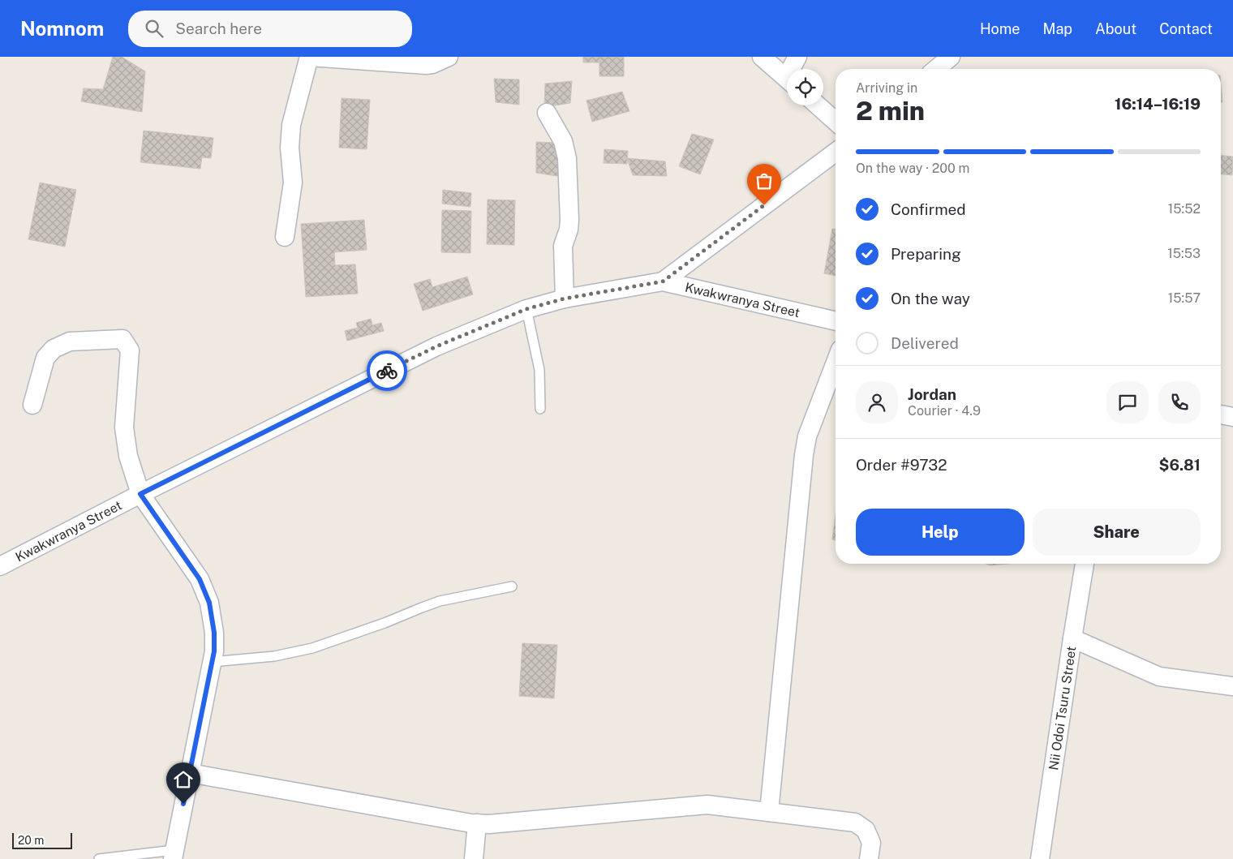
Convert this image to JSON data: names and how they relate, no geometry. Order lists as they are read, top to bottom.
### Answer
{
  "streets": {
    "street": ["Kwakwranya Street", "Nii Odoi Tsuru Street"]
  },
  "scale_bar": "20 m",
  "page": {
    "header": "Nomnom",
    "search": "Search here",
    "nav": [
      "Home",
      "Map",
      "About",
      "Contact"
    ],
    "heading": ["2 min", "Arriving in", "16:14–16:19"],
    "panel": [
      "Jordan",
      "Courier · 4.9",
      "Order #9732",
      "$6.81"
    ],
    "bar": "On the way · 200 m",
    "list": [
      ["Confirmed", "15:52"],
      ["Preparing", "15:53"],
      ["On the way", "15:57"],
      "Delivered"
    ],
    "buttons": ["Help", "Share"],
    "scale": "20 m"
  }
}
